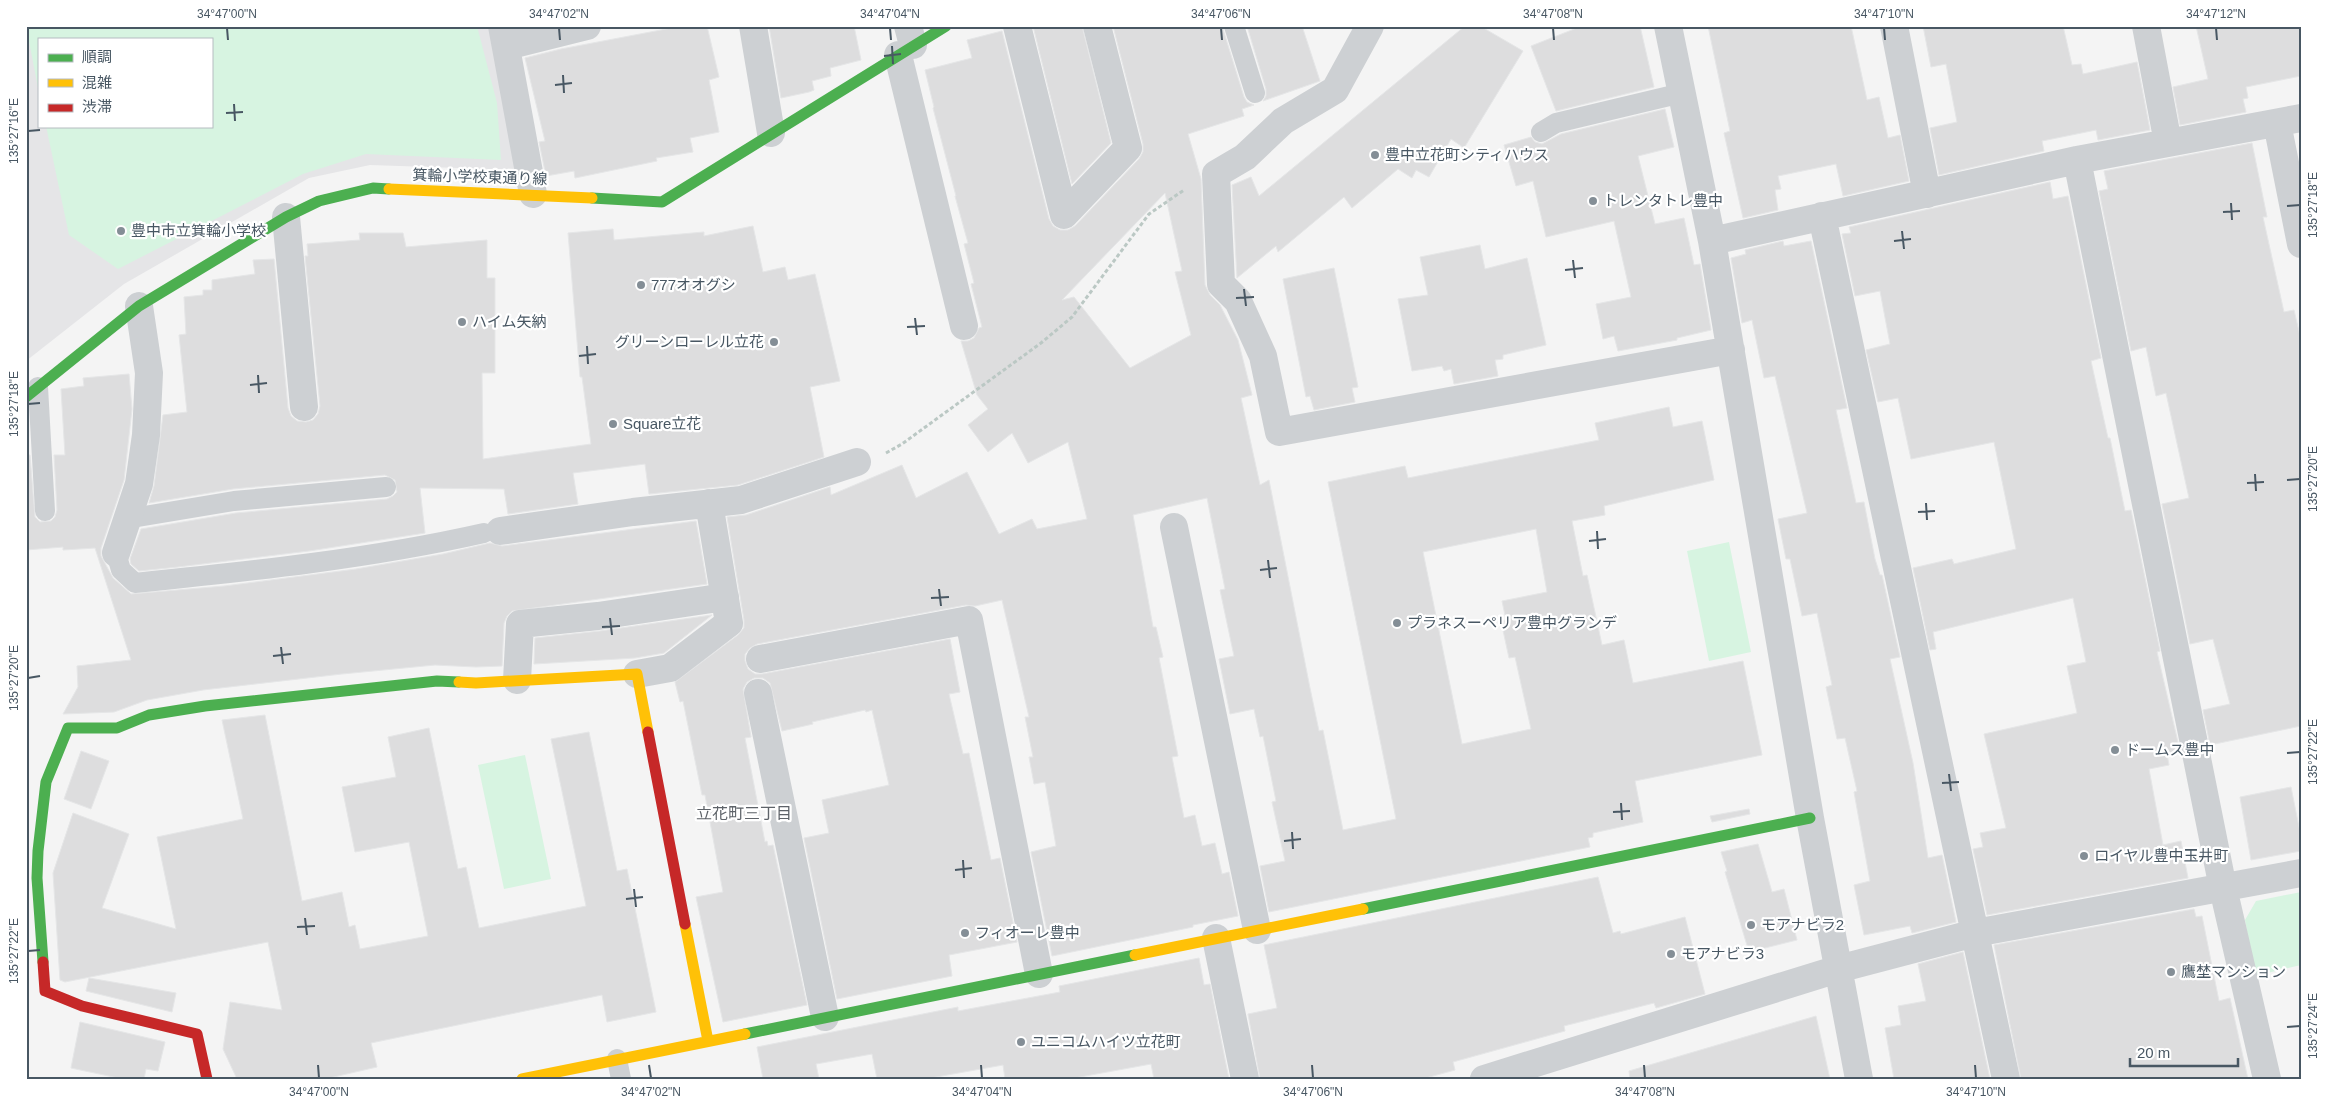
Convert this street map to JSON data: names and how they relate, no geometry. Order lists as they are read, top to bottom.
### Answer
{
  "streets": {
    "street": ["箕輪小学校東通り線"]
  },
  "districts": ["立花町三丁目"],
  "places": [
    "豊中立花町シティハウス",
    "トレンタトレ豊中",
    "豊中市立箕輪小学校",
    "777オオグシ",
    "ハイム矢納",
    "グリーンローレル立花",
    "Square立花",
    "プラネスーペリア豊中グランデ",
    "ドームス豊中",
    "ロイヤル豊中玉井町",
    "モアナビラ2",
    "フィオーレ豊中",
    "モアナビラ3",
    "鷹埜マンション",
    "ユニコムハイツ立花町"
  ],
  "legend": ["順調", "混雑", "渋滞"],
  "scale_bar": "20 m",
  "coordinates": [
    "34°47'00\"N",
    "34°47'02\"N",
    "34°47'04\"N",
    "34°47'06\"N",
    "34°47'08\"N",
    "34°47'10\"N",
    "34°47'12\"N",
    "135°27'16\"E",
    "135°27'18\"E",
    "135°27'20\"E",
    "135°27'22\"E",
    "135°27'24\"E"
  ]
}
